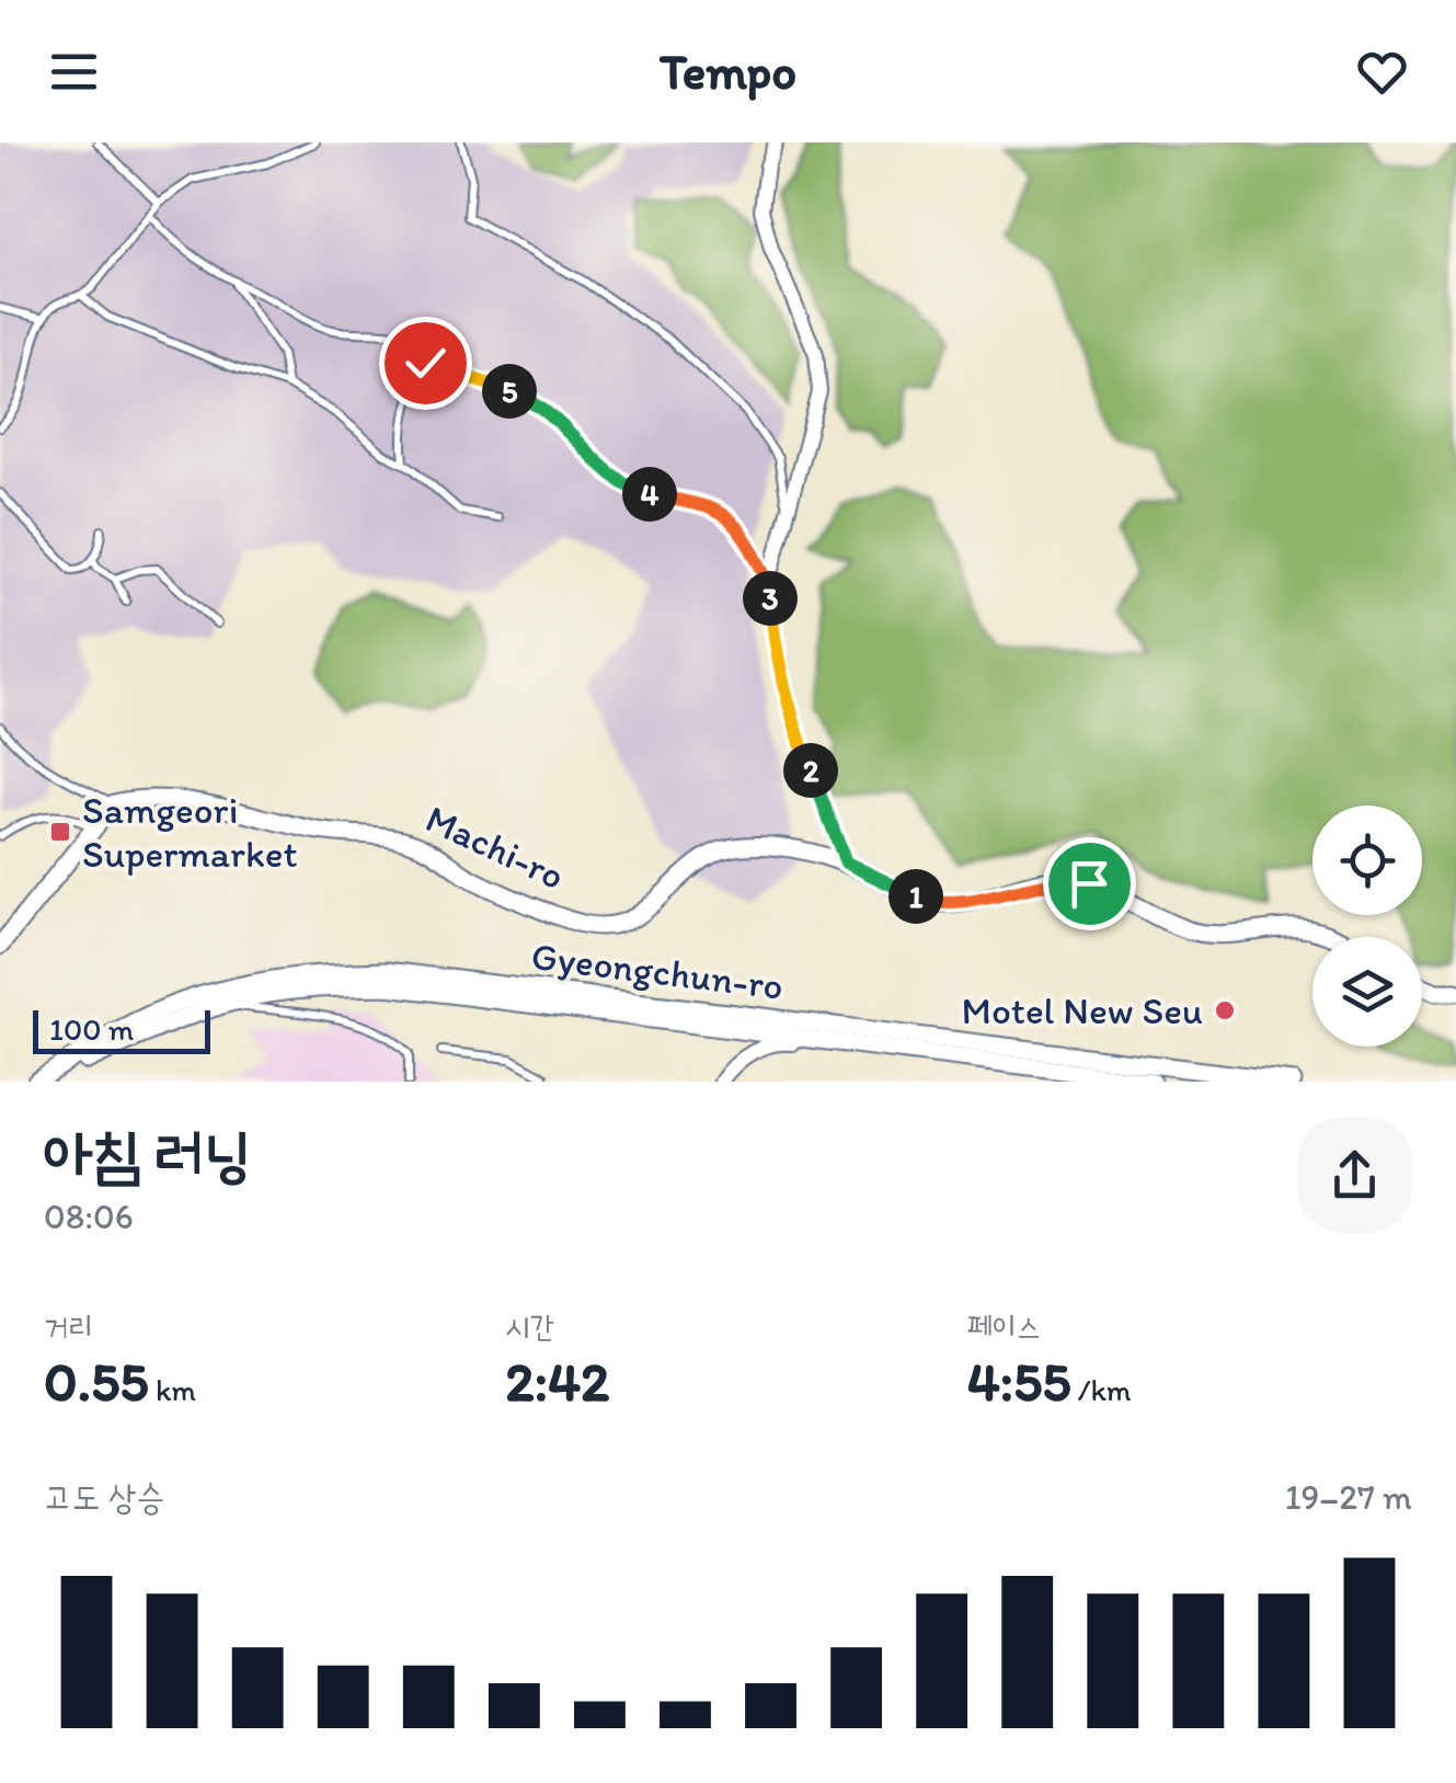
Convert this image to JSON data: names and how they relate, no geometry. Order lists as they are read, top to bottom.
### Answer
{
  "streets": {
    "street": ["Machi-ro", "Gyeongchun-ro"]
  },
  "places": {
    "transit": ["Samgeori Supermarket"],
    "other": ["Motel New Seu"]
  },
  "scale_bar": "100 m",
  "page": {
    "header": "Tempo",
    "pins": [
      "5",
      "4",
      "3",
      "2",
      "1"
    ],
    "scale": "100 m",
    "heading": ["아침 러닝", "08:06"],
    "stats": [
      ["거리", "0.55 km"],
      ["시간", "2:42"],
      ["페이스", "4:55 /km"]
    ],
    "chart": ["고도 상승", "19–27 m"]
  }
}
